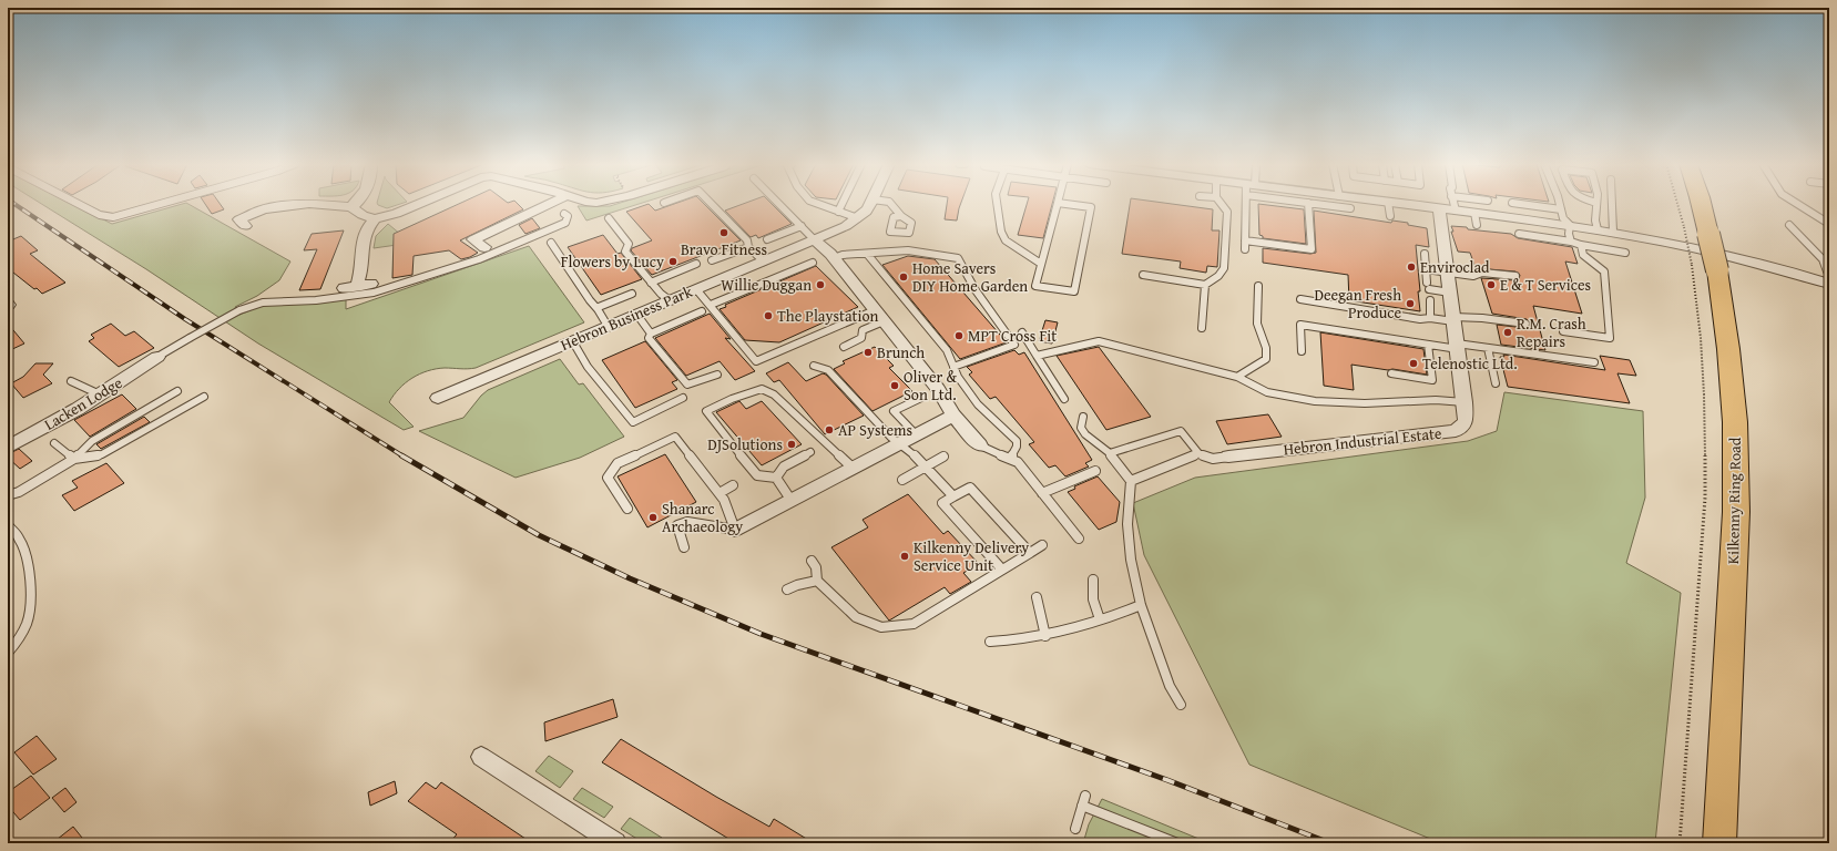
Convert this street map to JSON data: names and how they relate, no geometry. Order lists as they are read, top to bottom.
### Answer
{
  "streets": {
    "highway": ["Kilkenny Ring Road"],
    "street": ["Hebron Business Park", "Lacken Lodge", "Hebron Industrial Estate"]
  },
  "places": [
    "Bravo Fitness",
    "Flowers by Lucy",
    "Enviroclad",
    "Home Savers DIY Home Garden",
    "Willie Duggan",
    "E & T Services",
    "Deegan Fresh Produce",
    "The Playstation",
    "R.M. Crash Repairs",
    "MPT Cross Fit",
    "Brunch",
    "Telenostic Ltd.",
    "Oliver & Son Ltd.",
    "AP Systems",
    "DJSolutions",
    "Shanarc Archaeology",
    "Kilkenny Delivery Service Unit"
  ]
}
